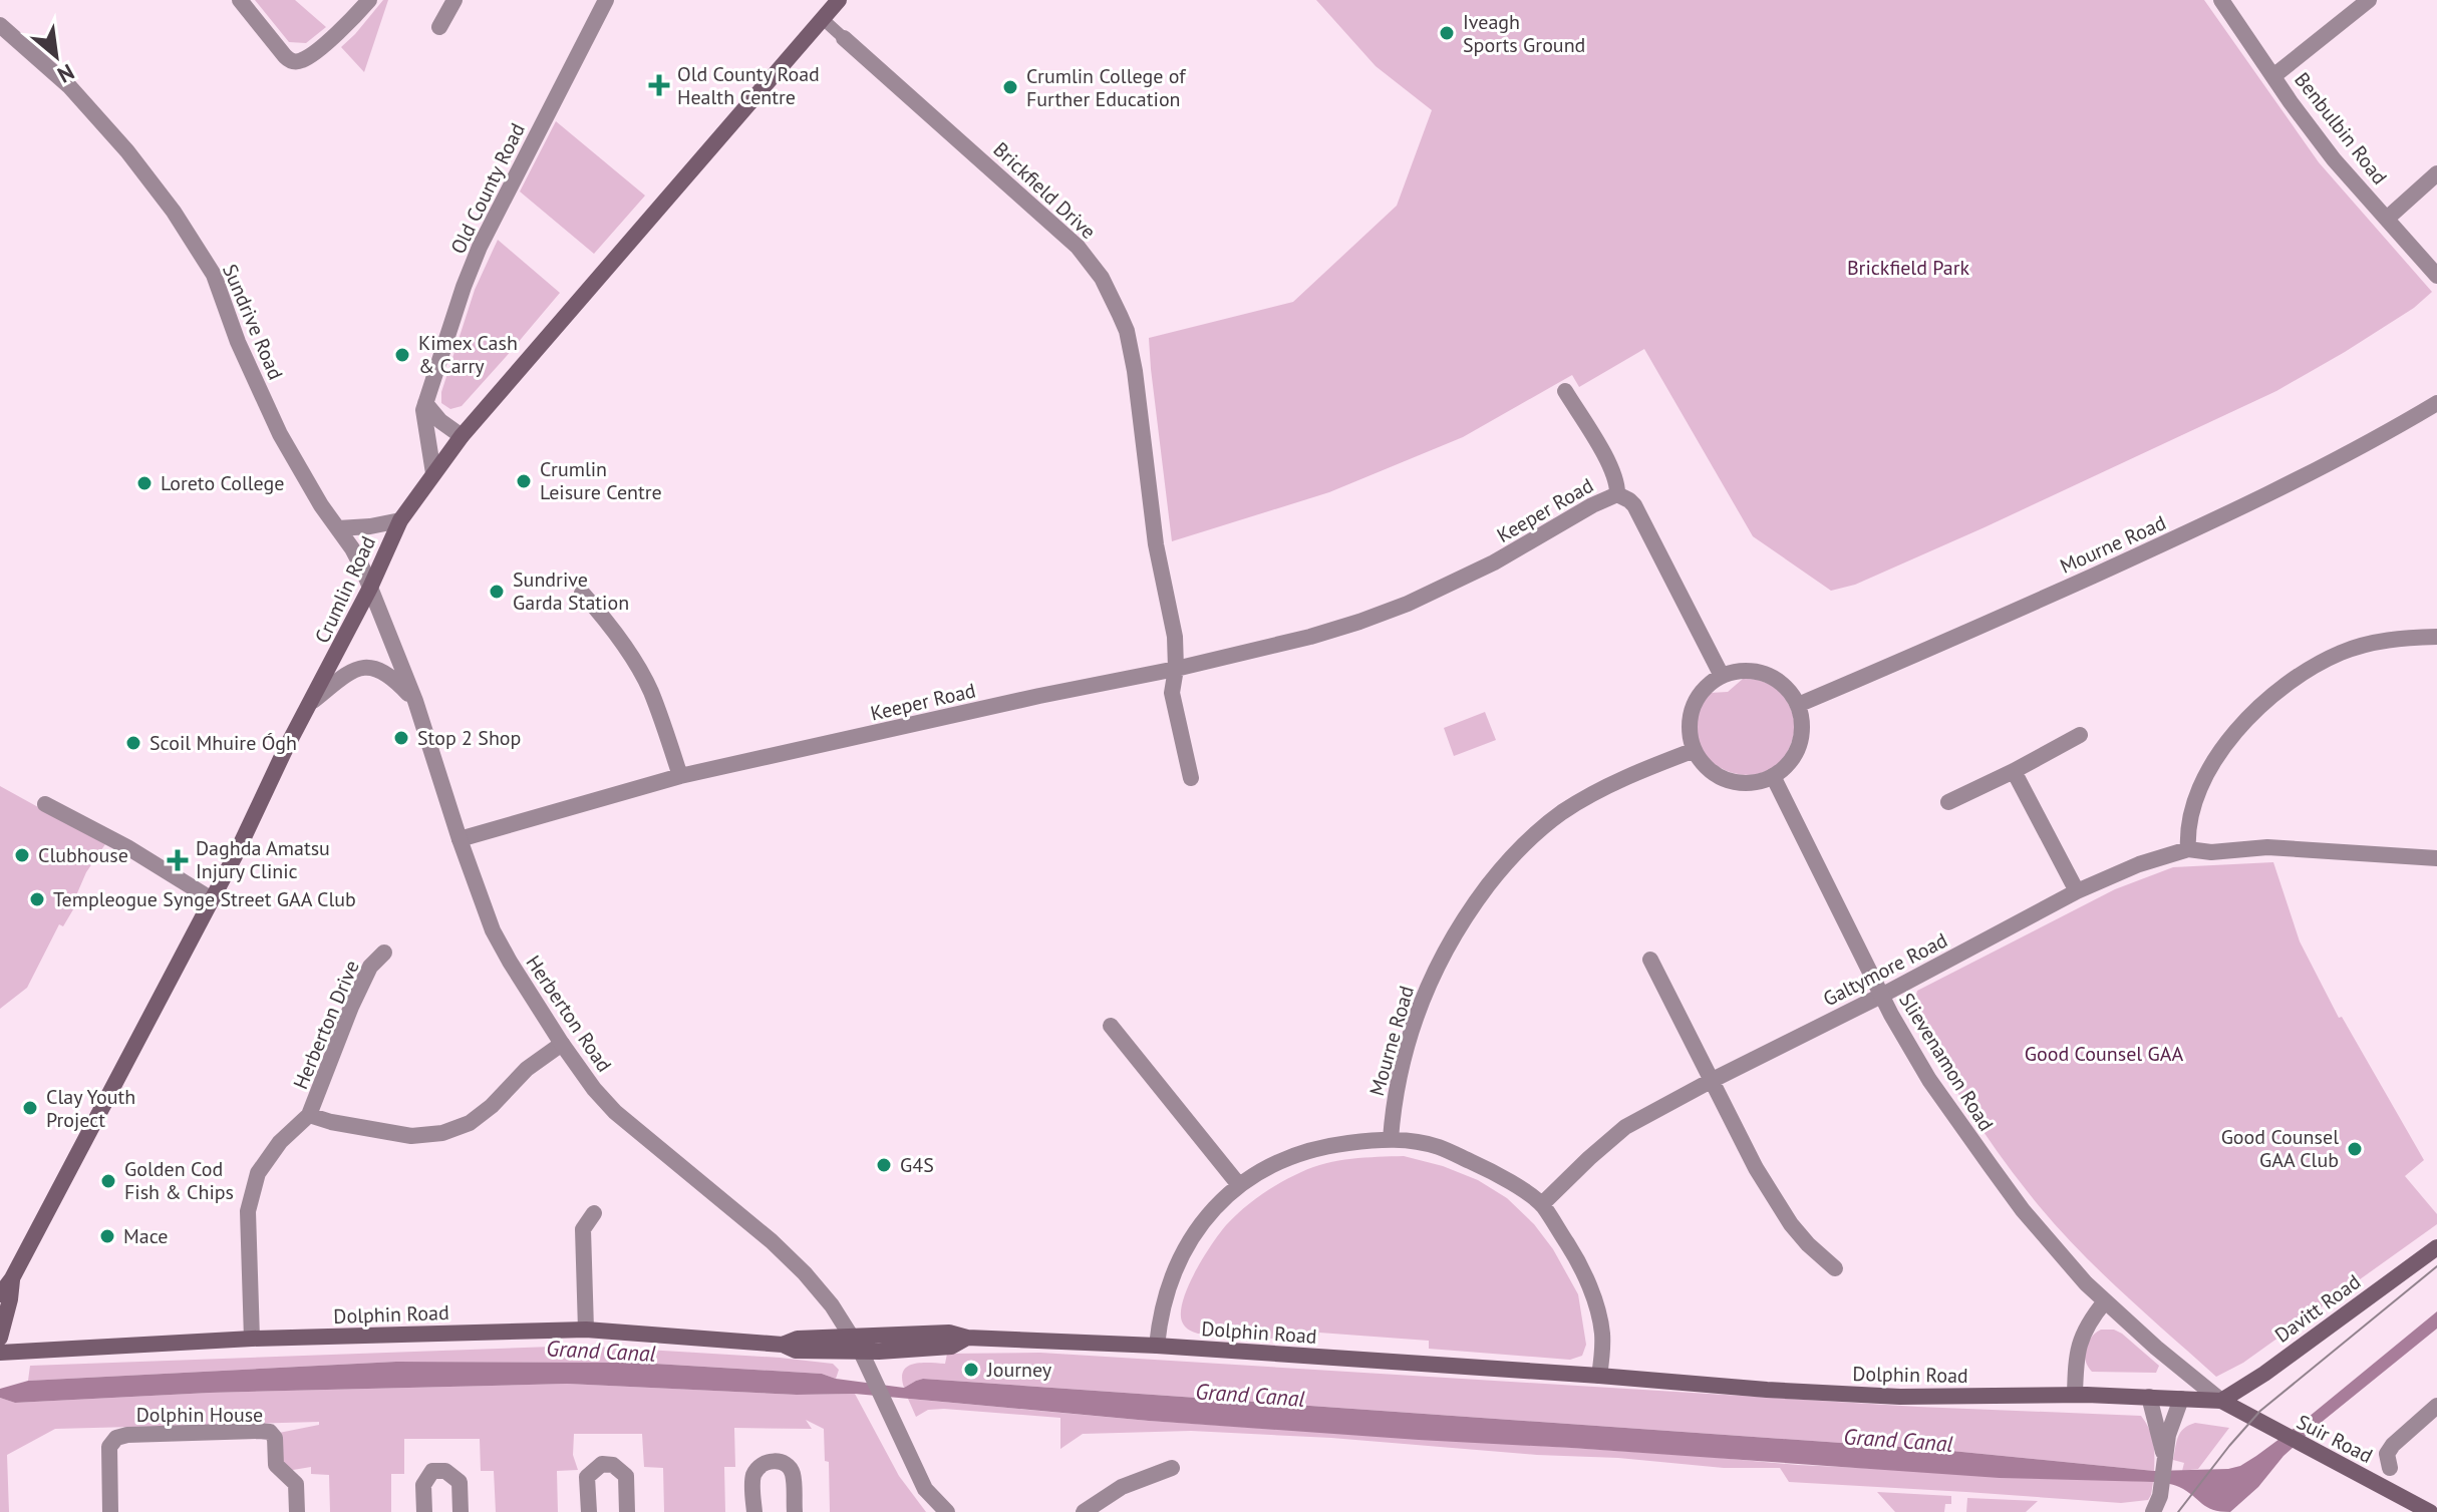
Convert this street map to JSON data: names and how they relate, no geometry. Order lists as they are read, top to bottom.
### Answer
{
  "streets": {
    "main road": [
      "Crumlin Road",
      "Davitt Road",
      "Dolphin Road",
      "Suir Road"
    ],
    "street": [
      "Benbulbin Road",
      "Old County Road",
      "Brickfield Drive",
      "Sundrive Road",
      "Keeper Road",
      "Mourne Road",
      "Galtymore Road",
      "Herberton Road",
      "Herberton Drive",
      "Slievenamon Road",
      "Dolphin House"
    ]
  },
  "crossings": [
    ["Old County Road", "Crumlin Road"],
    ["Brickfield Drive", "Keeper Road"],
    ["Brickfield Drive", "Crumlin Road"],
    ["Sundrive Road", "Crumlin Road"],
    ["Sundrive Road", "Herberton Road"],
    ["Keeper Road", "Herberton Road"],
    ["Mourne Road", "Slievenamon Road"],
    ["Crumlin Road", "Herberton Road"],
    ["Galtymore Road", "Slievenamon Road"],
    ["Herberton Road", "Herberton Drive"],
    ["Herberton Road", "Dolphin Road"],
    ["Herberton Drive", "Dolphin Road"],
    ["Slievenamon Road", "Davitt Road"],
    ["Slievenamon Road", "Dolphin Road"],
    ["Slievenamon Road", "Suir Road"],
    ["Davitt Road", "Dolphin Road"],
    ["Davitt Road", "Suir Road"],
    ["Dolphin Road", "Suir Road"]
  ],
  "water": ["Grand Canal"],
  "parks": ["Brickfield Park", "Good Counsel GAA"],
  "places": {
    "other": [
      "Iveagh Sports Ground",
      "Crumlin College of Further Education",
      "Kimex Cash & Carry",
      "Crumlin Leisure Centre",
      "Loreto College",
      "Sundrive Garda Station",
      "Stop 2 Shop",
      "Scoil Mhuire Ógh",
      "Clubhouse",
      "Templeogue Synge Street GAA Club",
      "Clay Youth Project",
      "Good Counsel GAA Club",
      "G4S",
      "Golden Cod Fish & Chips",
      "Mace",
      "Journey"
    ],
    "health": ["Old County Road Health Centre", "Daghda Amatsu Injury Clinic"]
  },
  "north": "bottom right"
}
